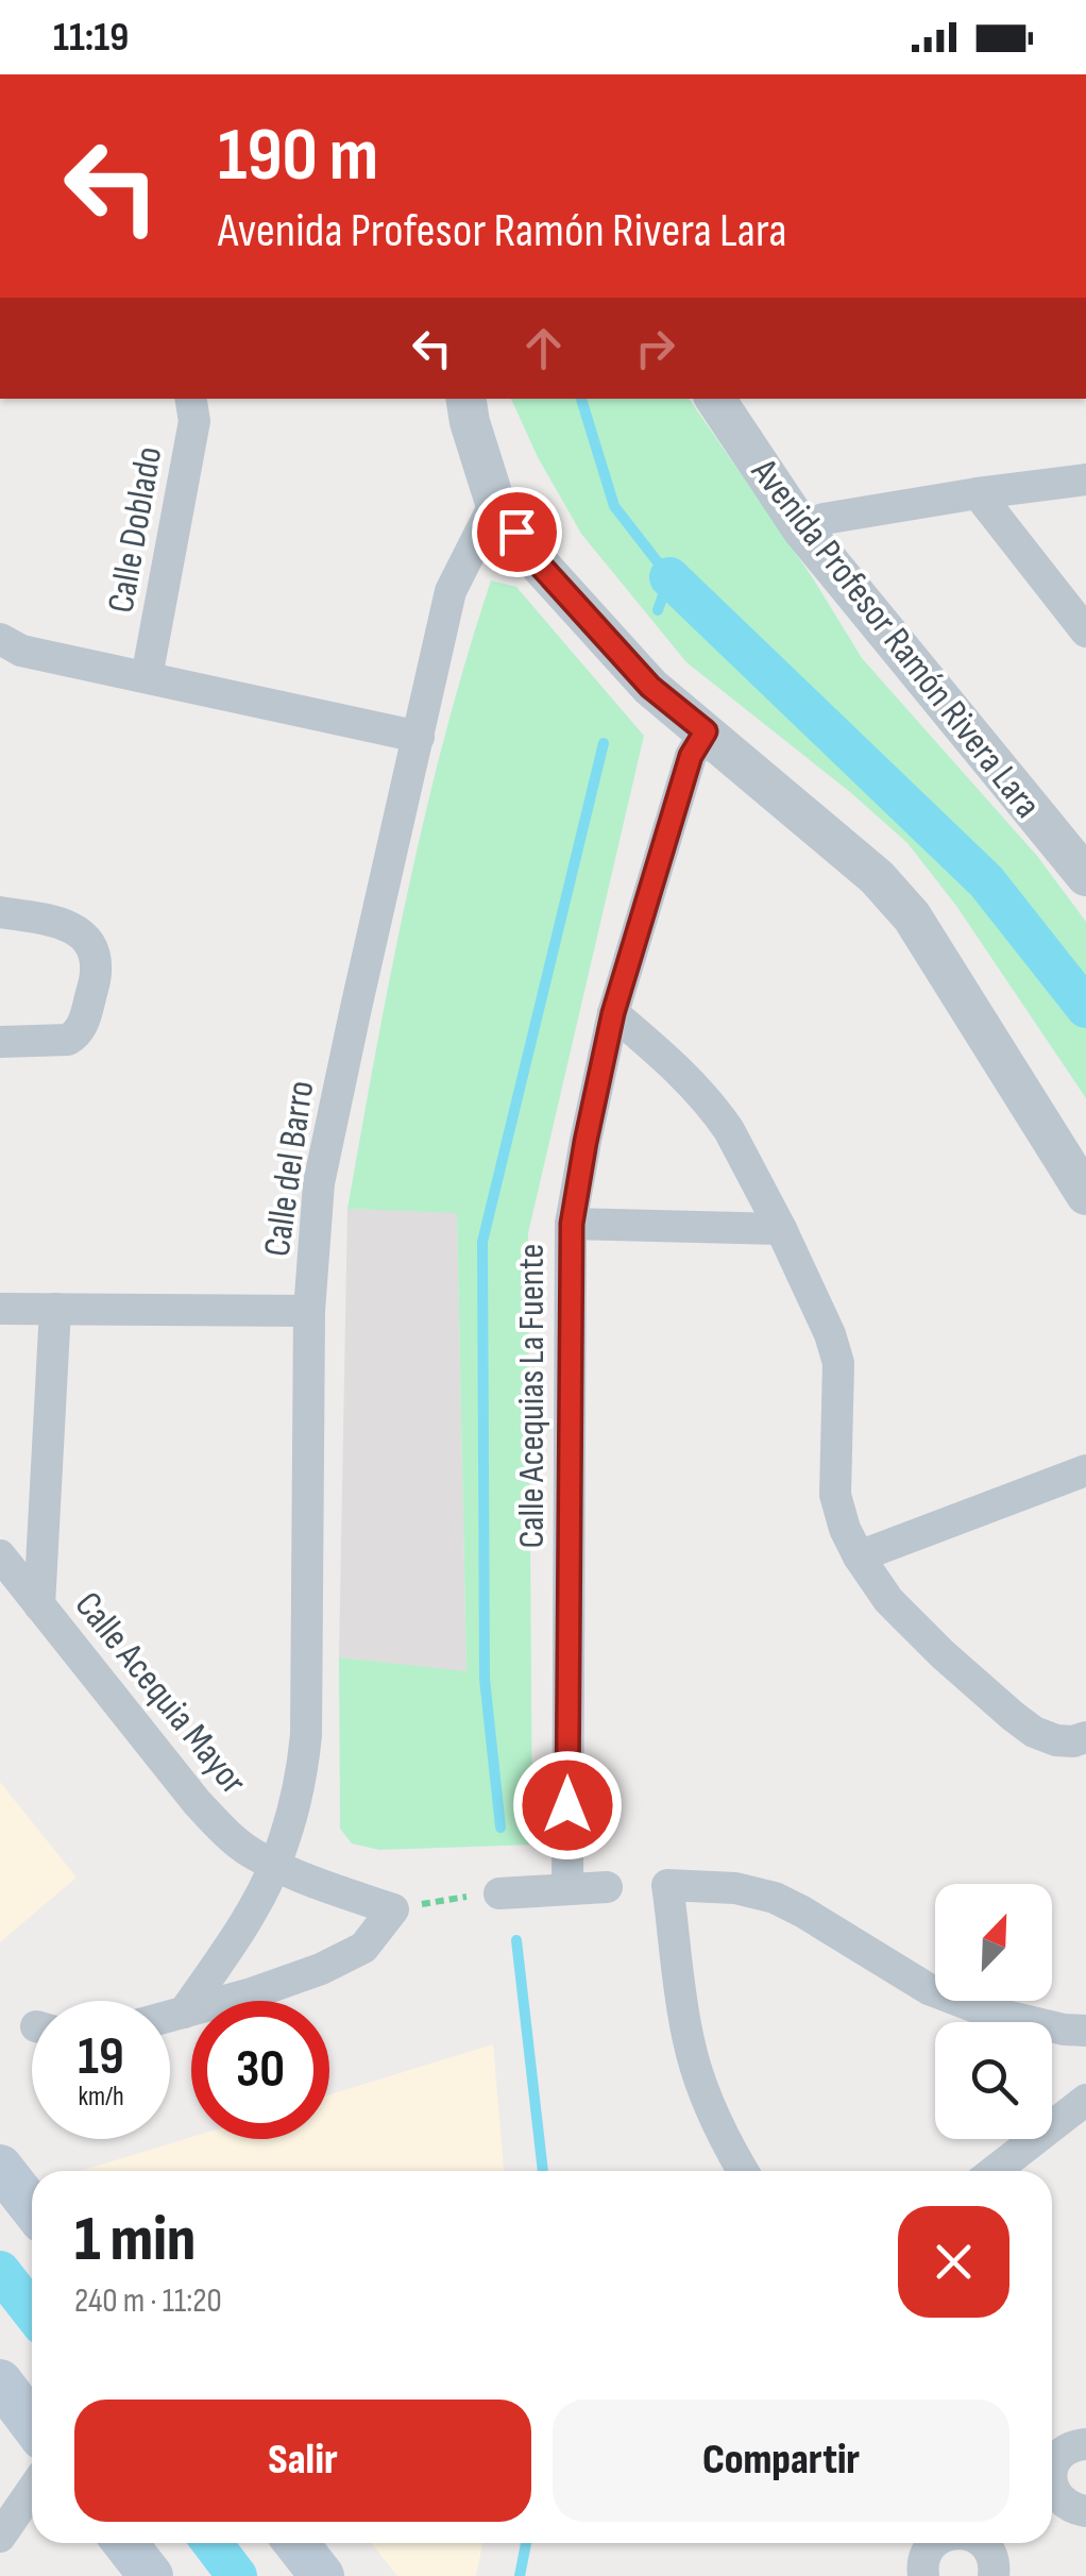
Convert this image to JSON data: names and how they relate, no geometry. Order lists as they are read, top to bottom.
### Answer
{
  "streets": {
    "street": [
      "Calle Doblado",
      "Avenida Profesor Ramón Rivera Lara",
      "Calle del Barro",
      "Calle Acequias La Fuente",
      "Calle Acequia Mayor"
    ]
  },
  "crossings": [
    ["Calle del Barro", "Calle Acequia Mayor"]
  ],
  "north": "top right",
  "page": {
    "status": "11:19",
    "turn": ["190 m", "Avenida Profesor Ramón Rivera Lara"],
    "speed": "19 km/h",
    "limit": "30",
    "heading": ["1 min", "240 m · 11:20"],
    "buttons": ["Salir", "Compartir"]
  }
}
